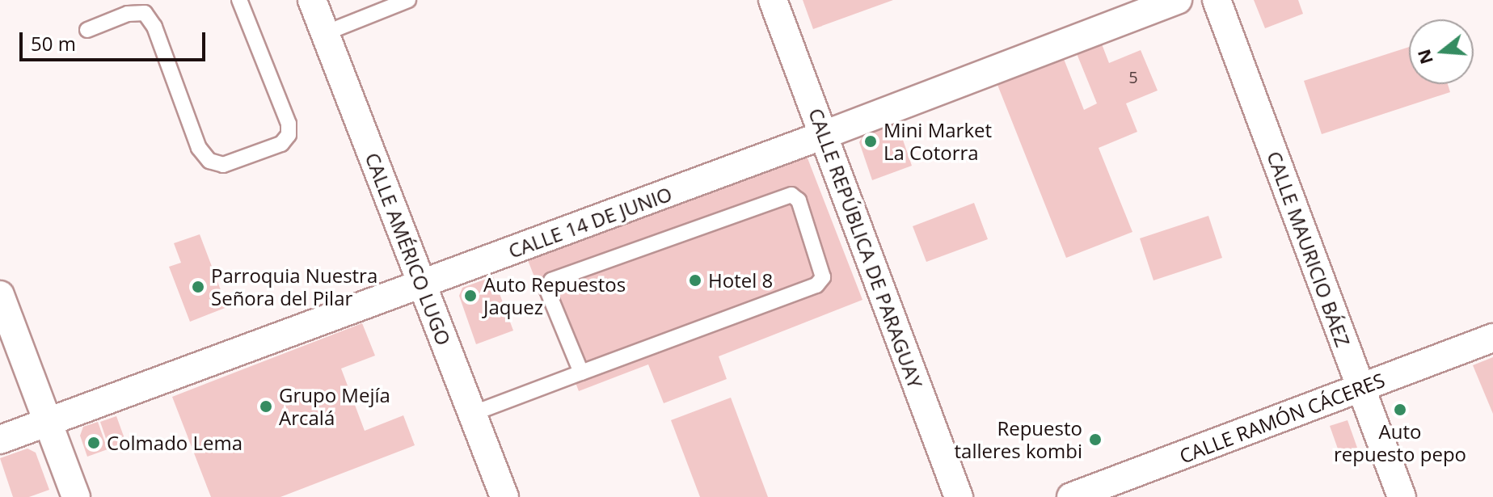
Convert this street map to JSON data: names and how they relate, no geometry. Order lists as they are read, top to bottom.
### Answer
{
  "streets": {
    "street": [
      "CALLE 14 DE JUNIO",
      "CALLE REPÚBLICA DE PARAGUAY",
      "CALLE AMÉRICO LUGO",
      "CALLE MAURICIO BÁEZ",
      "CALLE RAMÓN CÁCERES"
    ]
  },
  "crossings": [
    ["CALLE 14 DE JUNIO", "CALLE REPÚBLICA DE PARAGUAY"],
    ["CALLE 14 DE JUNIO", "CALLE AMÉRICO LUGO"],
    ["CALLE MAURICIO BÁEZ", "CALLE RAMÓN CÁCERES"]
  ],
  "places": [
    "Mini Market La Cotorra",
    "Hotel 8",
    "Parroquia Nuestra Señora del Pilar",
    "Auto Repuestos Jaquez",
    "Grupo Mejía Arcalá",
    "Auto repuesto pepo",
    "Repuesto talleres kombi",
    "Colmado Lema"
  ],
  "house_numbers": ["5"],
  "scale_bar": "50 m",
  "north": "left"
}
